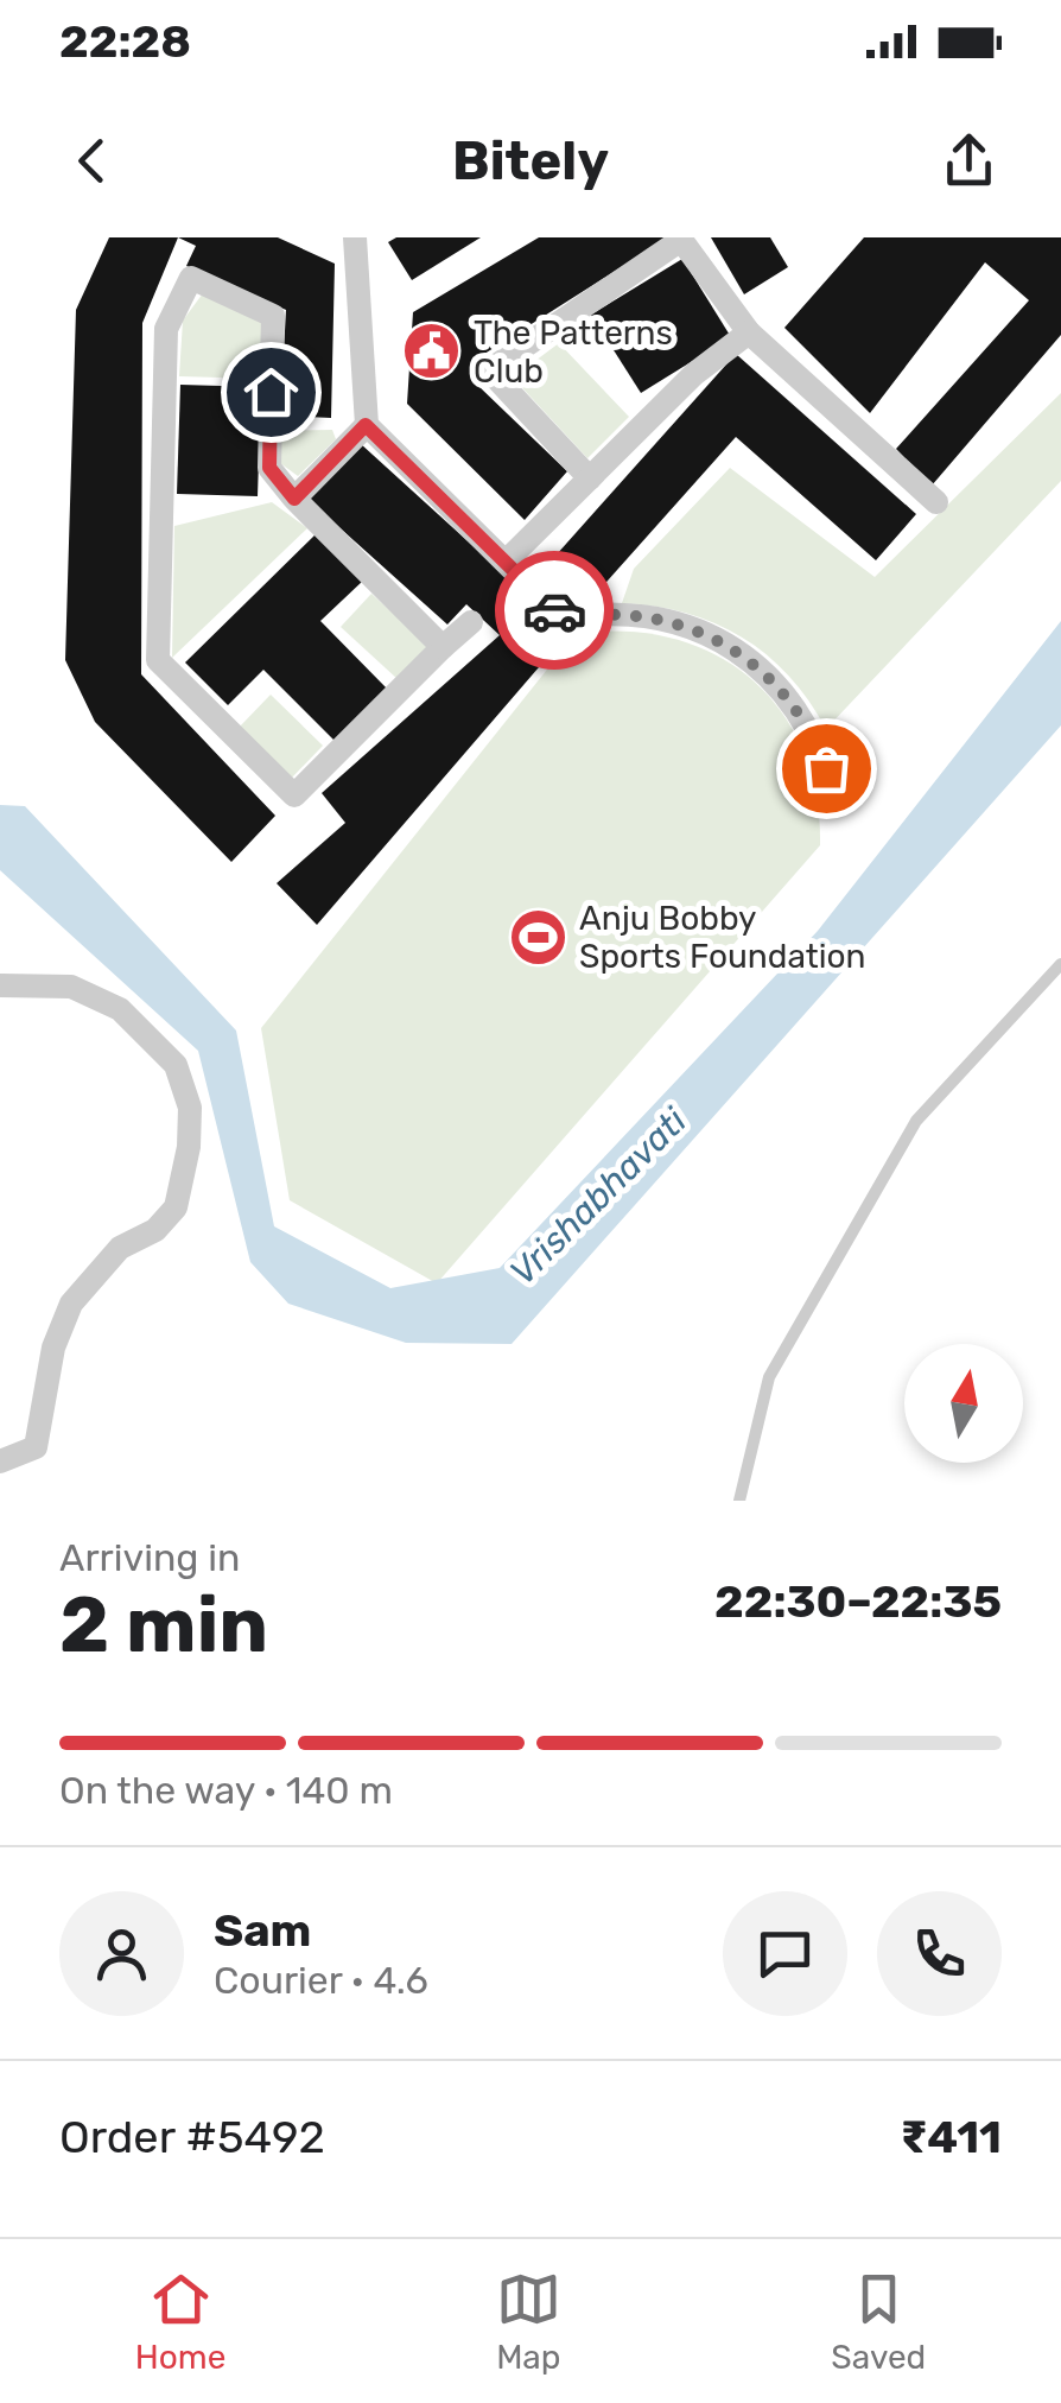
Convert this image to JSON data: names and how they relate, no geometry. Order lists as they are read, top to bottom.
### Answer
{
  "water": ["Vrishabhavati"],
  "places": {
    "public building": ["The Patterns Club"],
    "sports": ["Anju Bobby Sports Foundation"]
  },
  "north": "top",
  "page": {
    "status": "22:28",
    "header": "Bitely",
    "heading": ["2 min", "Arriving in", "22:30–22:35"],
    "panel": [
      "Sam",
      "Courier · 4.6",
      "Order #5492",
      "₹411"
    ],
    "bar": "On the way · 140 m",
    "tabs": ["Home", "Map", "Saved"]
  }
}
